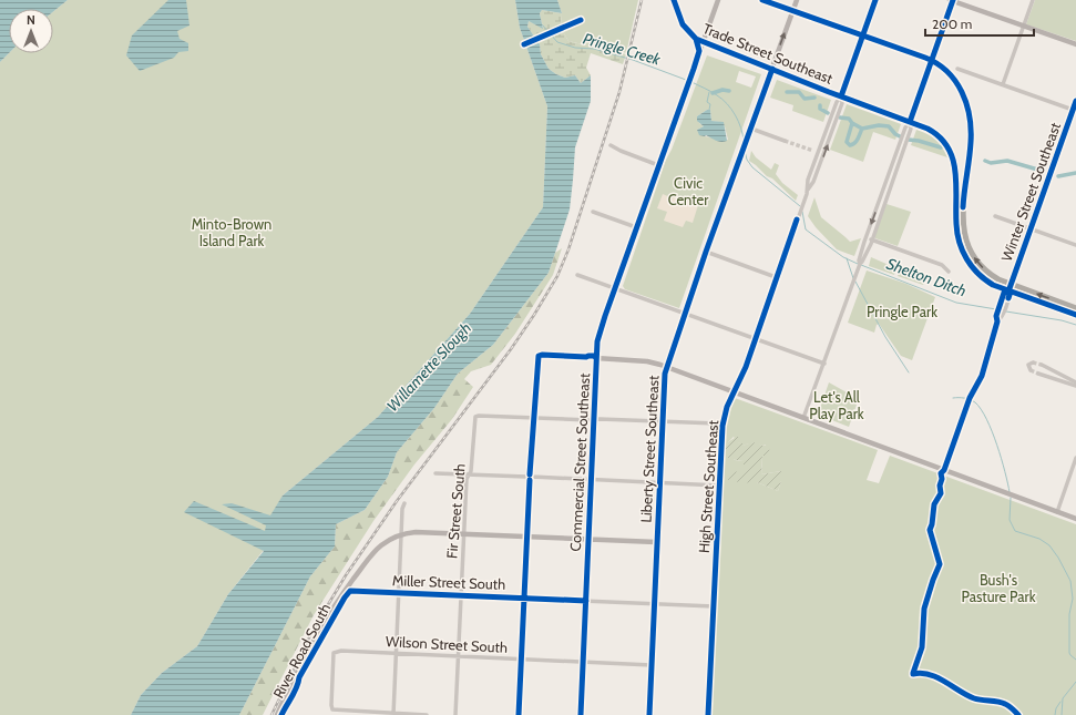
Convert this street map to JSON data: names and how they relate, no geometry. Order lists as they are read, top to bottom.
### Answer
{
  "streets": {
    "highway": ["Trade Street Southeast"],
    "main road": [
      "Liberty Street Southeast",
      "Commercial Street Southeast",
      "High Street Southeast",
      "River Road South"
    ],
    "street": [
      "Winter Street Southeast",
      "Fir Street South",
      "Miller Street South",
      "Wilson Street South"
    ]
  },
  "crossings": [
    ["Trade Street Southeast", "Winter Street Southeast"],
    ["Trade Street Southeast", "Liberty Street Southeast"],
    ["Trade Street Southeast", "Commercial Street Southeast"],
    ["Trade Street Southeast", "High Street Southeast"],
    ["Liberty Street Southeast", "Miller Street South"],
    ["Liberty Street Southeast", "Wilson Street South"],
    ["Liberty Street Southeast", "River Road South"],
    ["Commercial Street Southeast", "Miller Street South"],
    ["Commercial Street Southeast", "Wilson Street South"],
    ["Commercial Street Southeast", "River Road South"],
    ["High Street Southeast", "Miller Street South"],
    ["Fir Street South", "Miller Street South"],
    ["Fir Street South", "Wilson Street South"],
    ["Fir Street South", "River Road South"]
  ],
  "water": ["Pringle Creek", "Shelton Ditch", "Willamette Slough"],
  "parks": [
    "Civic Center",
    "Minto-Brown Island Park",
    "Pringle Park",
    "Let's All Play Park",
    "Bush's Pasture Park"
  ],
  "scale_bar": "200 m",
  "north": "top"
}
